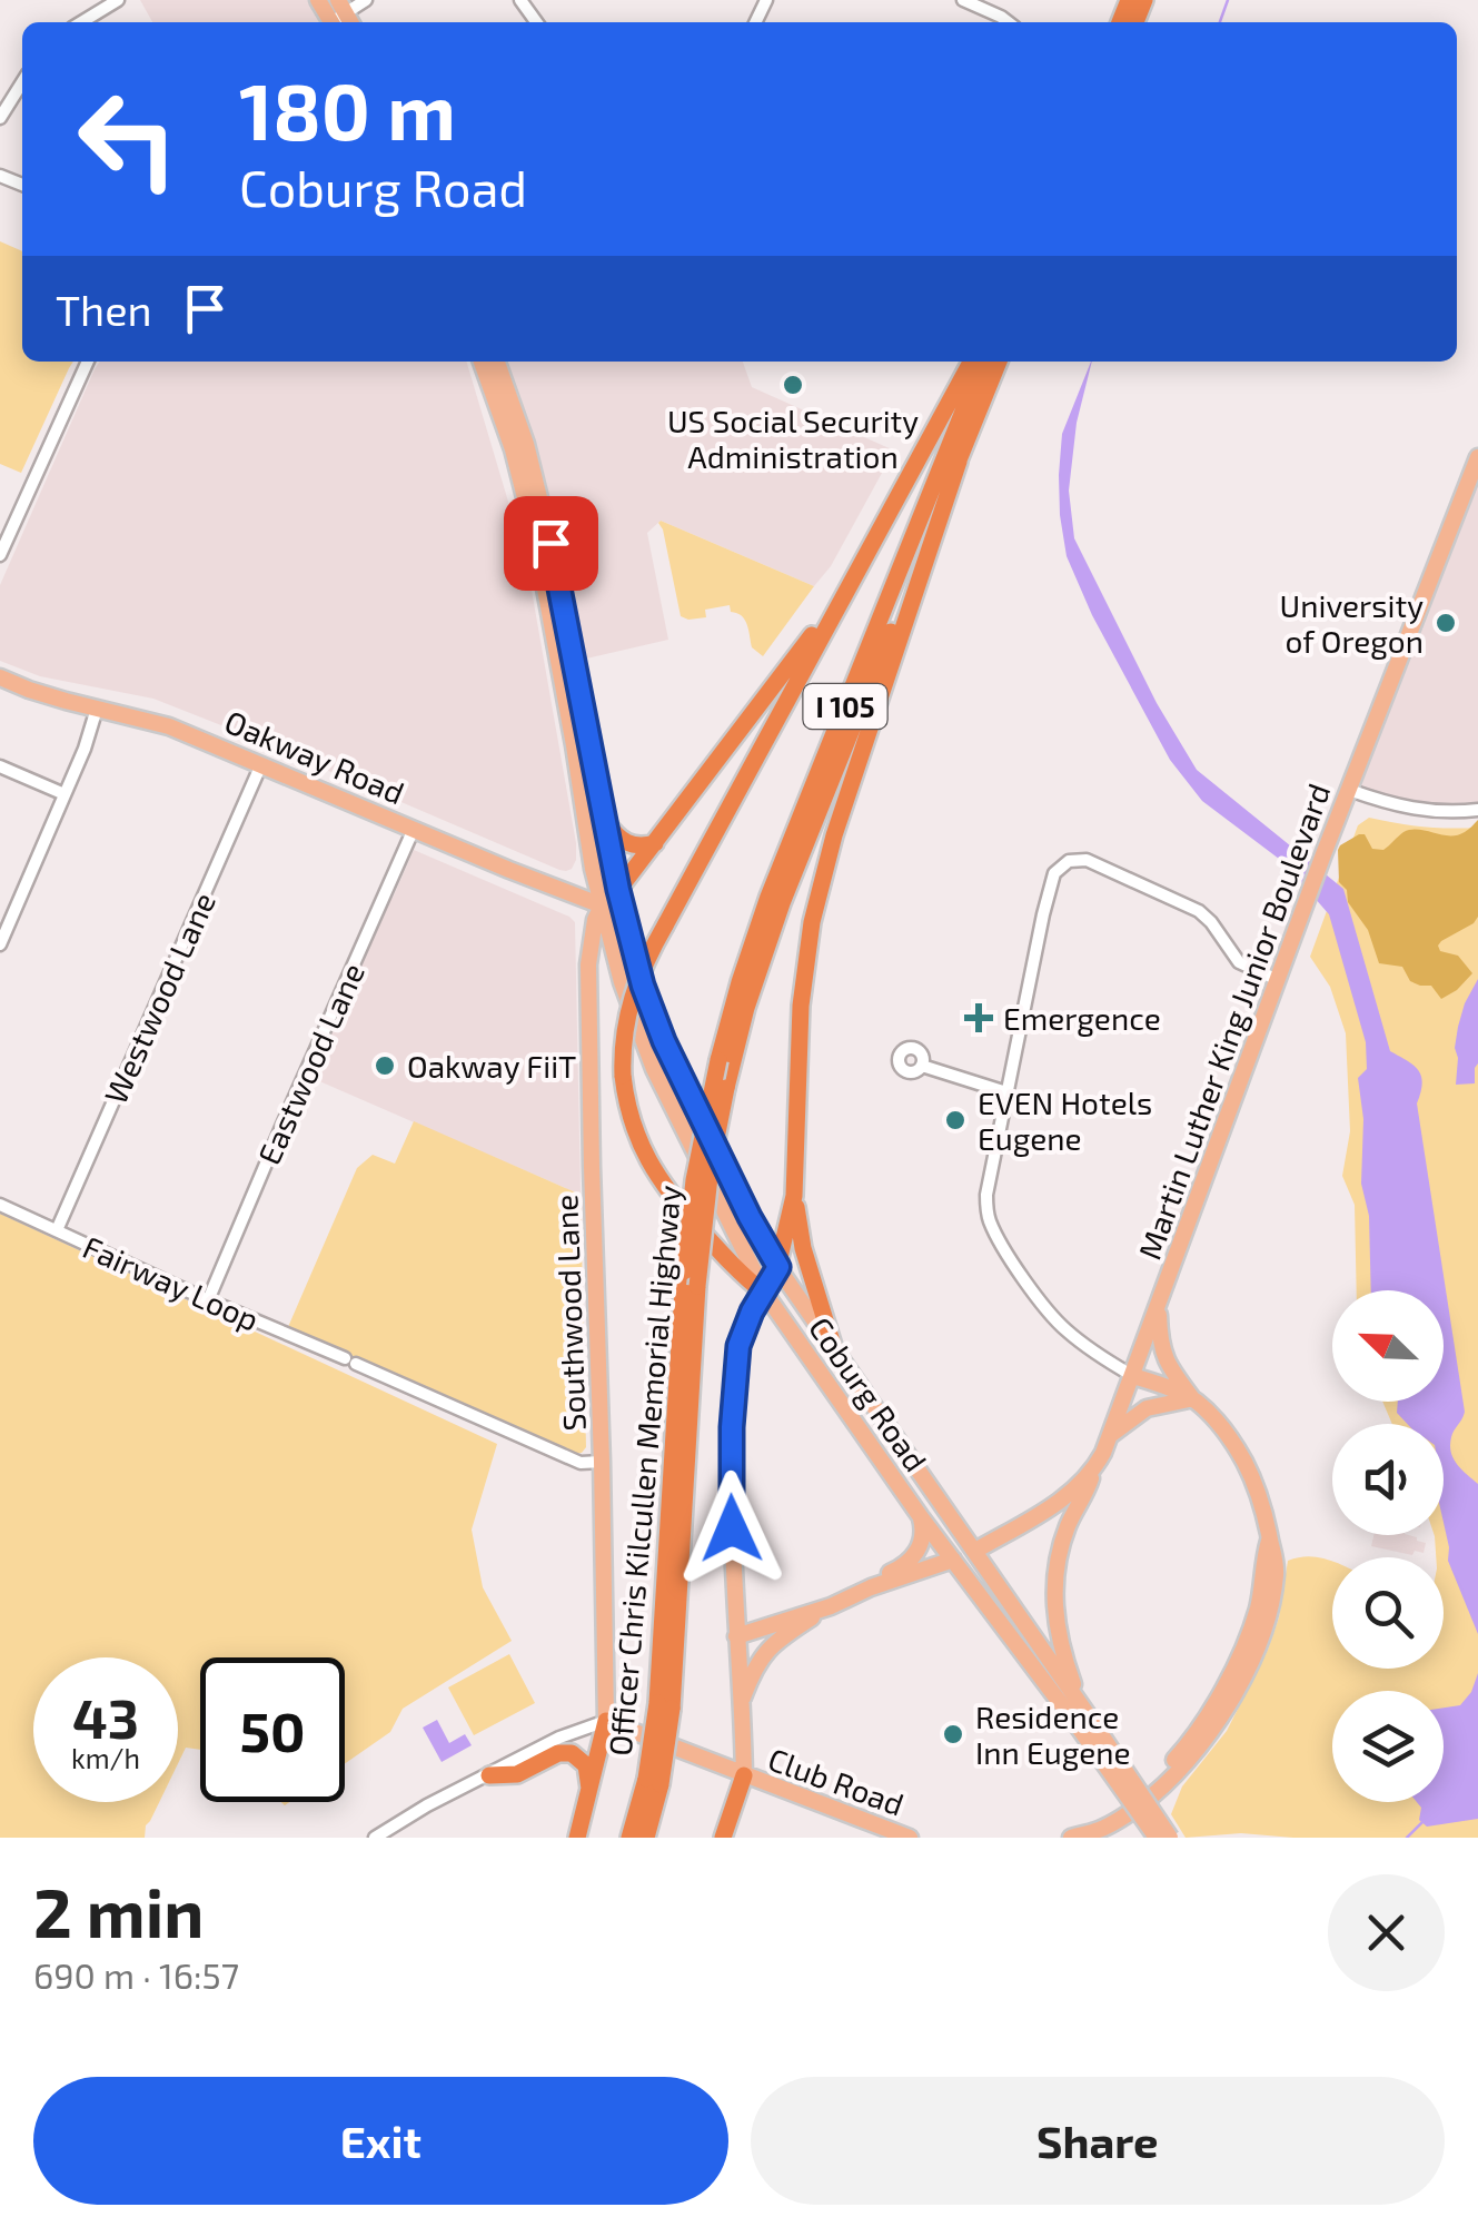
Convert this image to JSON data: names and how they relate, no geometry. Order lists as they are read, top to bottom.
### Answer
{
  "streets": {
    "highway": ["I 105", "Officer Chris Kilcullen Memorial Highway"],
    "main road": [
      "Oakway Road",
      "Martin Luther King Junior Boulevard",
      "Southwood Lane",
      "Coburg Road",
      "Club Road"
    ],
    "street": ["Westwood Lane", "Eastwood Lane", "Fairway Loop"]
  },
  "crossings": [
    ["Oakway Road", "Westwood Lane"],
    ["Oakway Road", "Eastwood Lane"],
    ["Oakway Road", "Southwood Lane"],
    ["Oakway Road", "Coburg Road"],
    ["Westwood Lane", "Fairway Loop"],
    ["Martin Luther King Junior Boulevard", "Coburg Road"],
    ["Eastwood Lane", "Fairway Loop"],
    ["Fairway Loop", "Southwood Lane"],
    ["Southwood Lane", "Coburg Road"],
    ["Southwood Lane", "Club Road"]
  ],
  "places": {
    "other": [
      "US Social Security Administration",
      "University of Oregon",
      "Oakway FiiT",
      "EVEN Hotels Eugene",
      "Residence Inn Eugene"
    ],
    "health": ["Emergence"]
  },
  "north": "top left",
  "page": {
    "turn": ["180 m", "Coburg Road"],
    "then": "Then",
    "speed": "43 km/h",
    "limit": "50",
    "heading": ["2 min", "690 m · 16:57"],
    "buttons": ["Exit", "Share"]
  }
}
